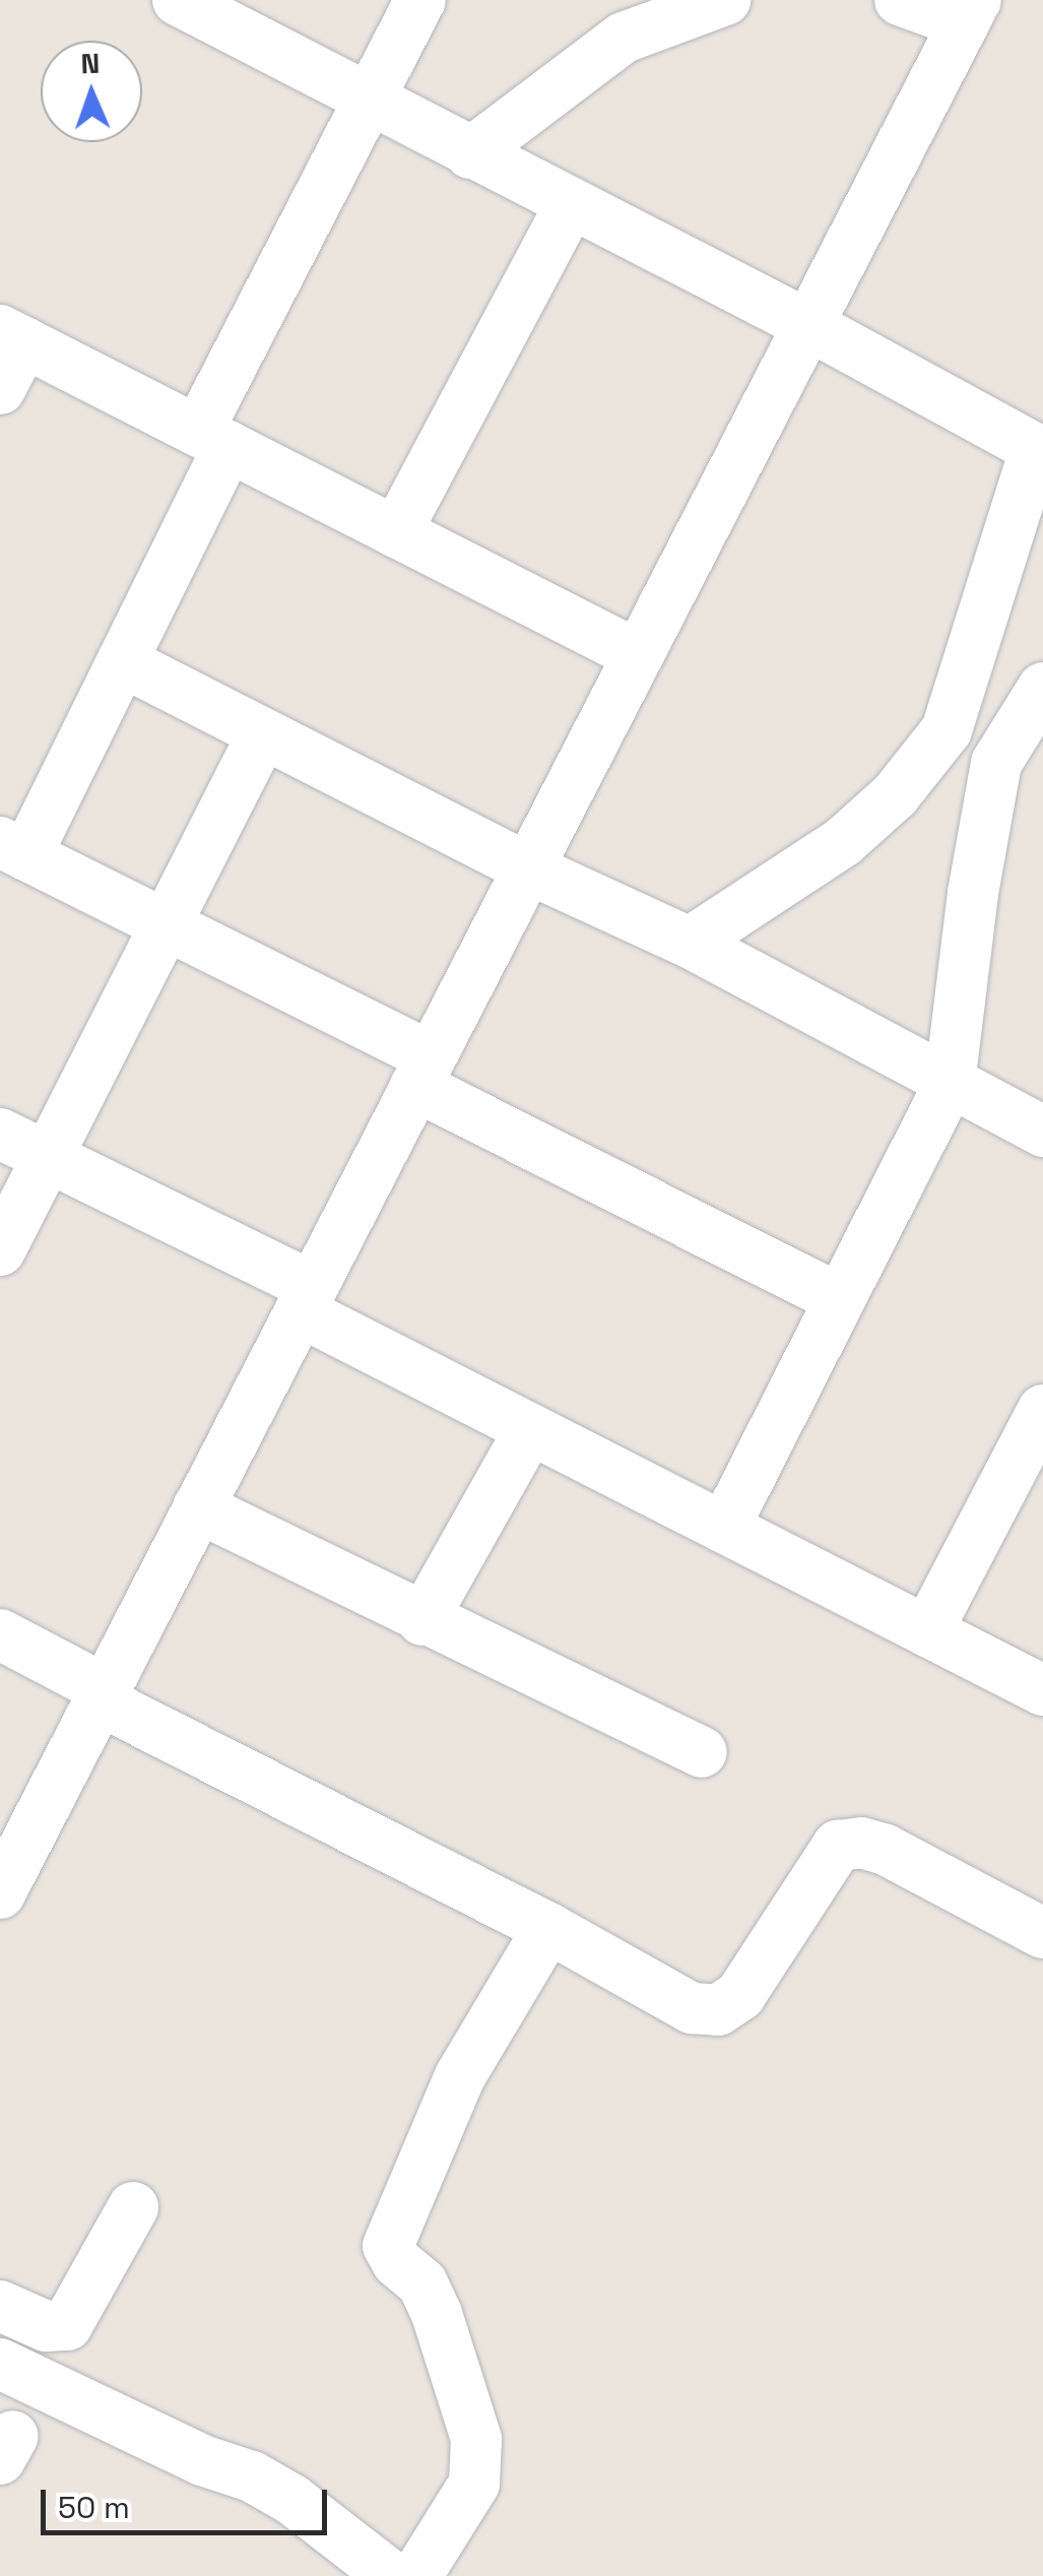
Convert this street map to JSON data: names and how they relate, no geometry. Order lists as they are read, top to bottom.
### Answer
{
  "scale_bar": "50 m",
  "north": "top"
}
